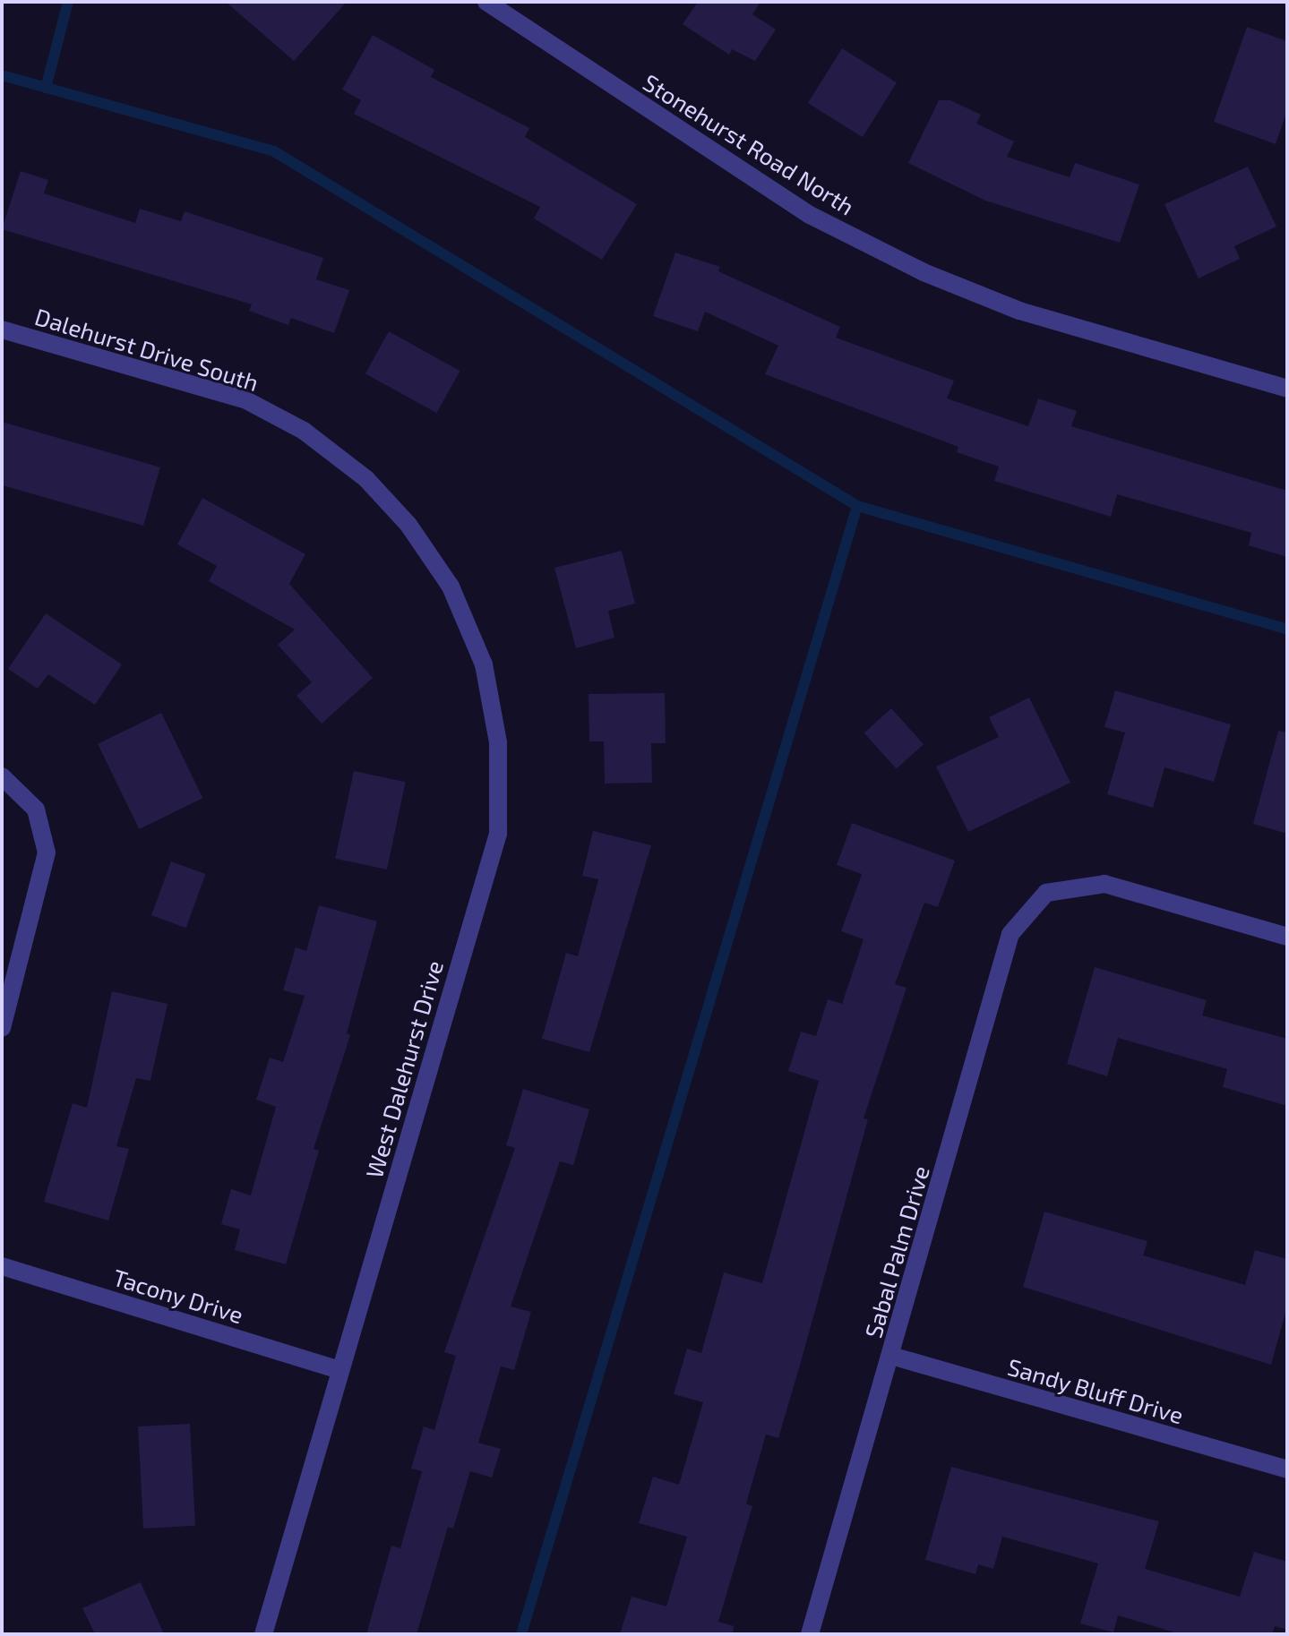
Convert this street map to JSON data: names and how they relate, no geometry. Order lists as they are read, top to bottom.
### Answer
{
  "streets": {
    "street": [
      "Stonehurst Road North",
      "Dalehurst Drive South",
      "West Dalehurst Drive",
      "Sabal Palm Drive",
      "Tacony Drive",
      "Sandy Bluff Drive"
    ]
  },
  "crossings": [
    ["Dalehurst Drive South", "West Dalehurst Drive"],
    ["West Dalehurst Drive", "Tacony Drive"],
    ["Sabal Palm Drive", "Sandy Bluff Drive"]
  ]
}
